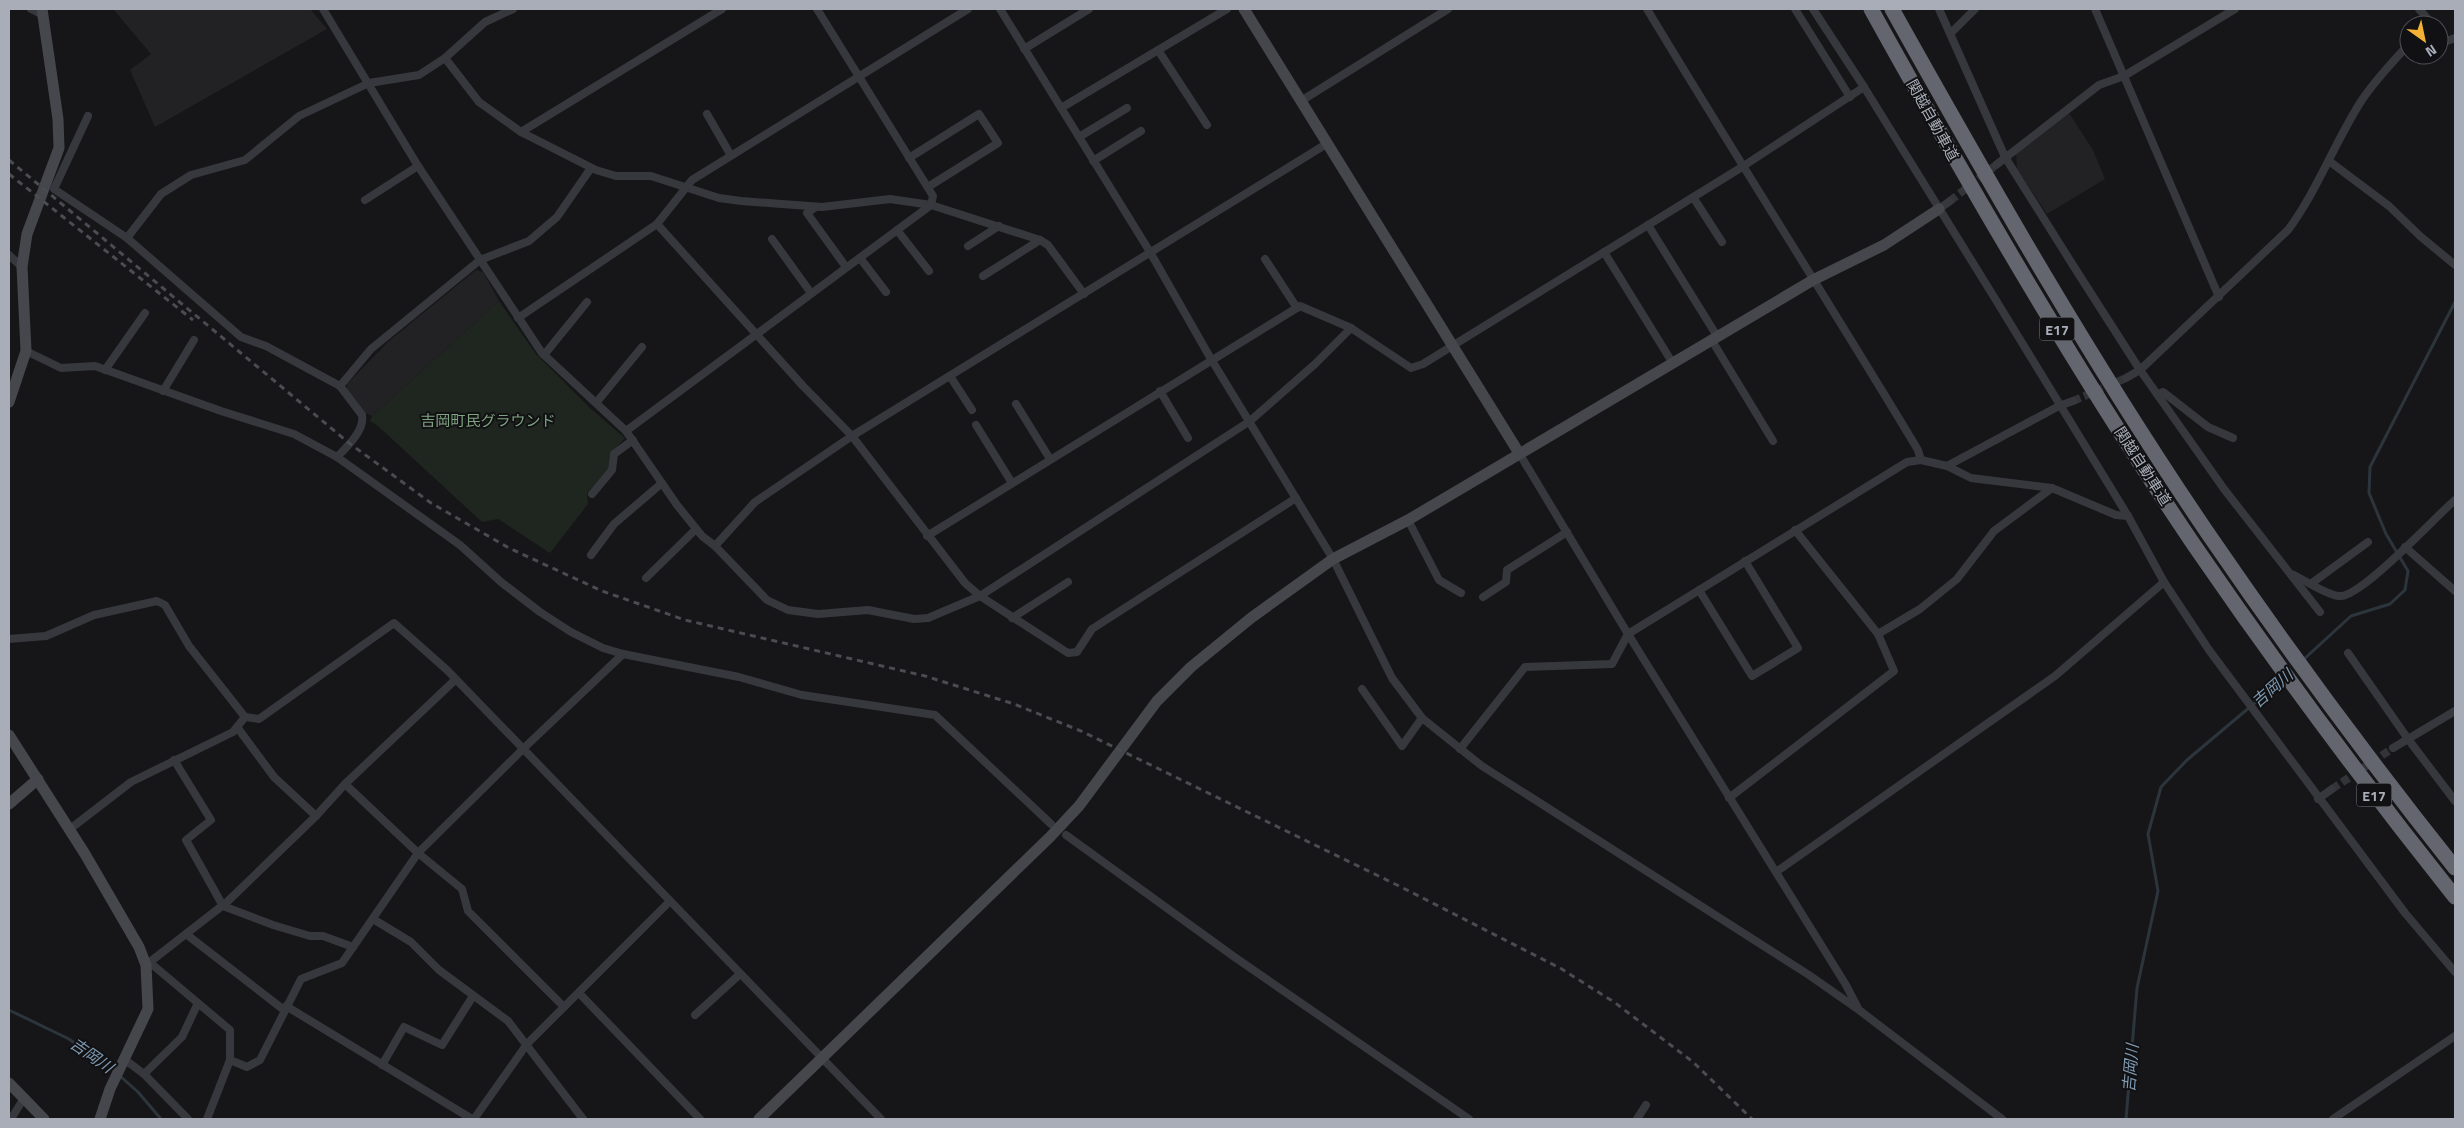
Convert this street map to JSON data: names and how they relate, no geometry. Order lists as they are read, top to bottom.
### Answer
{
  "streets": {
    "highway": ["関越自動車道", "E17"]
  },
  "water": ["吉岡川"],
  "parks": ["吉岡町民グラウンド"],
  "north": "bottom right"
}
